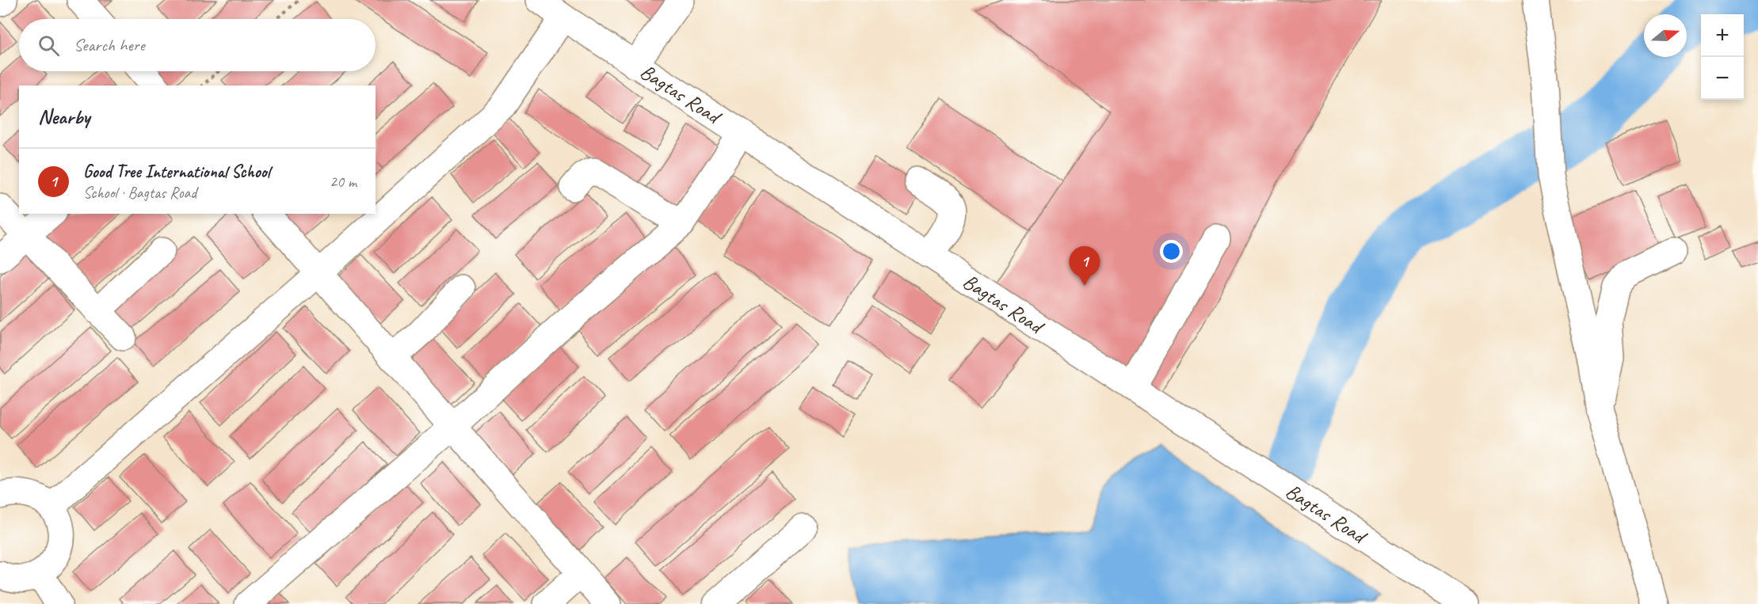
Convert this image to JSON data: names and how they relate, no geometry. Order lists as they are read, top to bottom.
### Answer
{
  "streets": {
    "street": ["Bagtas Road"]
  },
  "north": "right",
  "page": {
    "map_buttons": ["+", "−"],
    "search": "Search here",
    "heading": "Nearby",
    "list": [
      {
        "mark": "1",
        "name": "Good Tree International School",
        "note": "School · Bagtas Road",
        "value": "20 m"
      }
    ],
    "pins": "1"
  }
}
